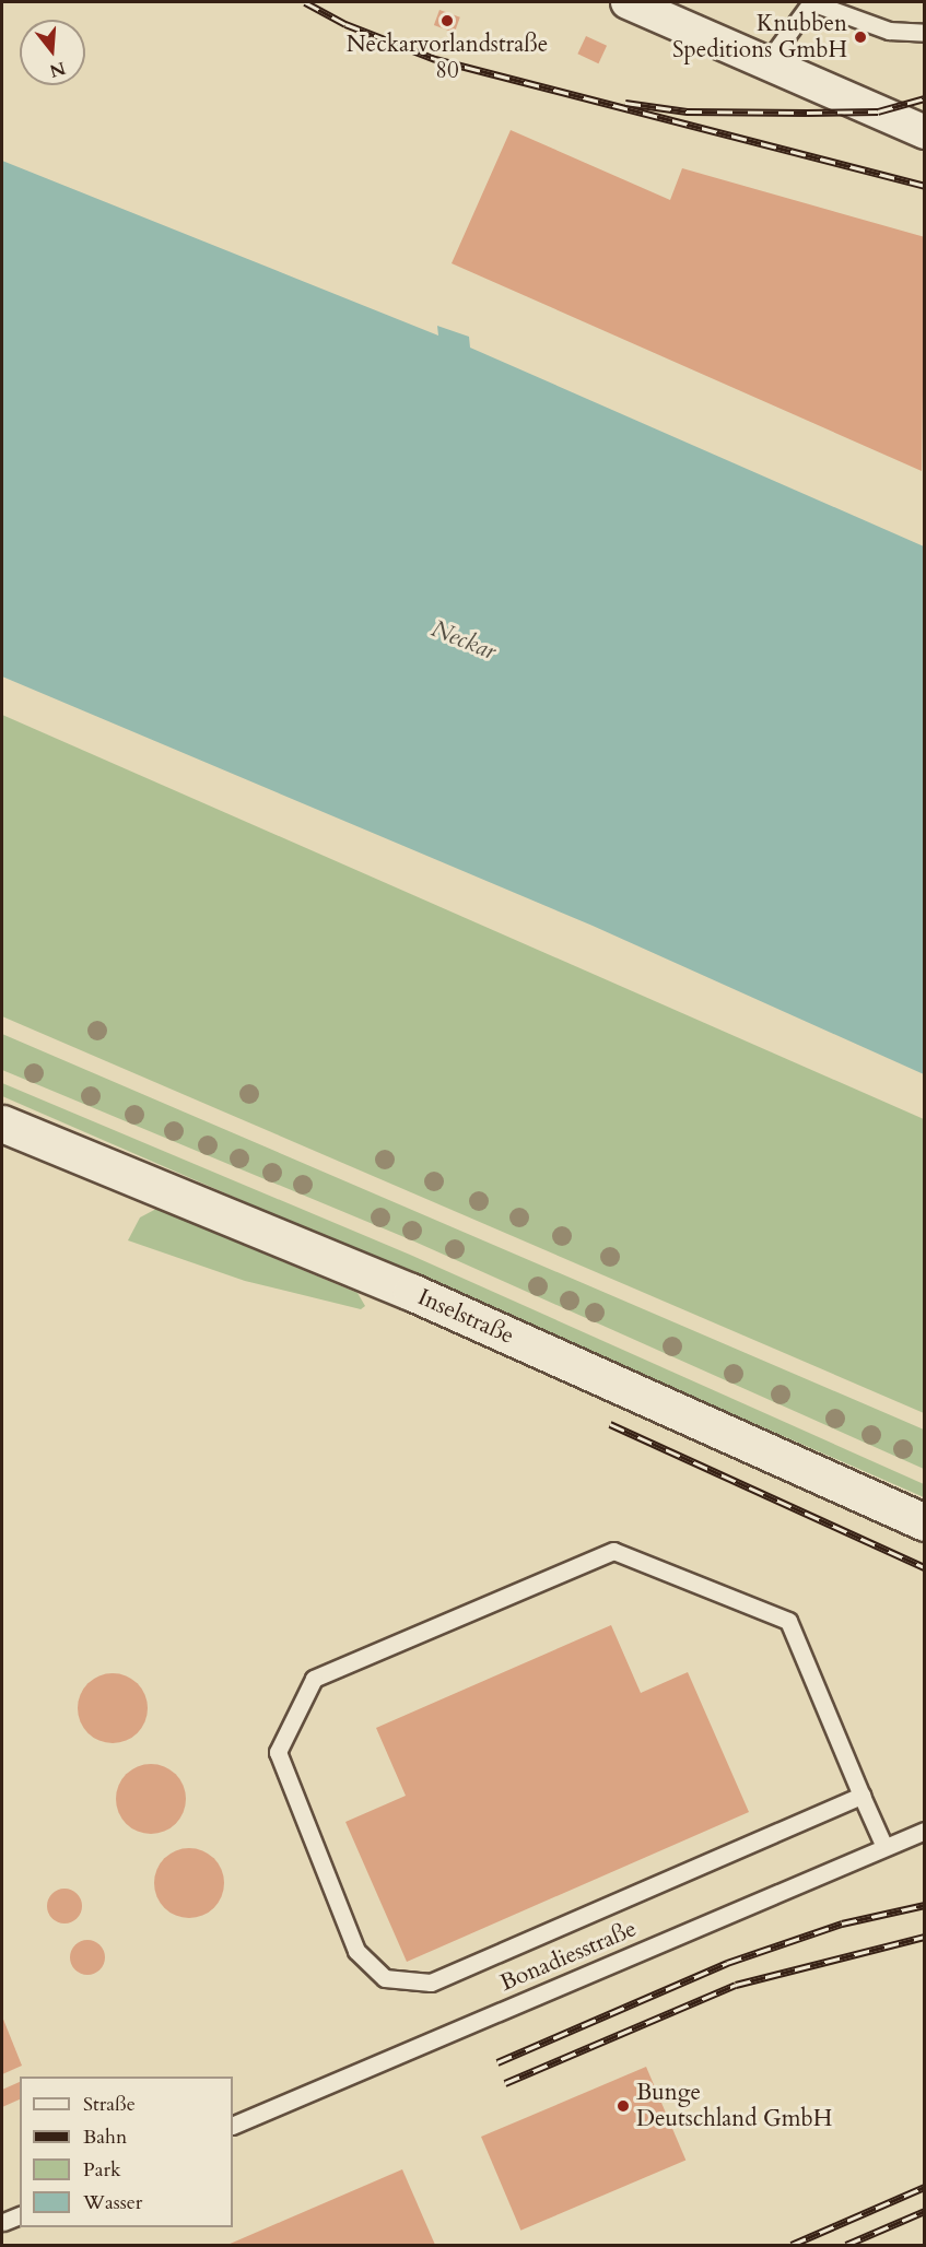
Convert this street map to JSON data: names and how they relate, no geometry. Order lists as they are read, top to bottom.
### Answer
{
  "streets": {
    "street": ["Inselstraße"],
    "lane": ["Bonadiesstraße"]
  },
  "water": ["Neckar"],
  "places": ["Neckarvorlandstraße 80", "Knubben Speditions GmbH", "Bunge Deutschland GmbH"],
  "legend": [
    "Straße",
    "Bahn",
    "Park",
    "Wasser"
  ],
  "north": "bottom"
}
